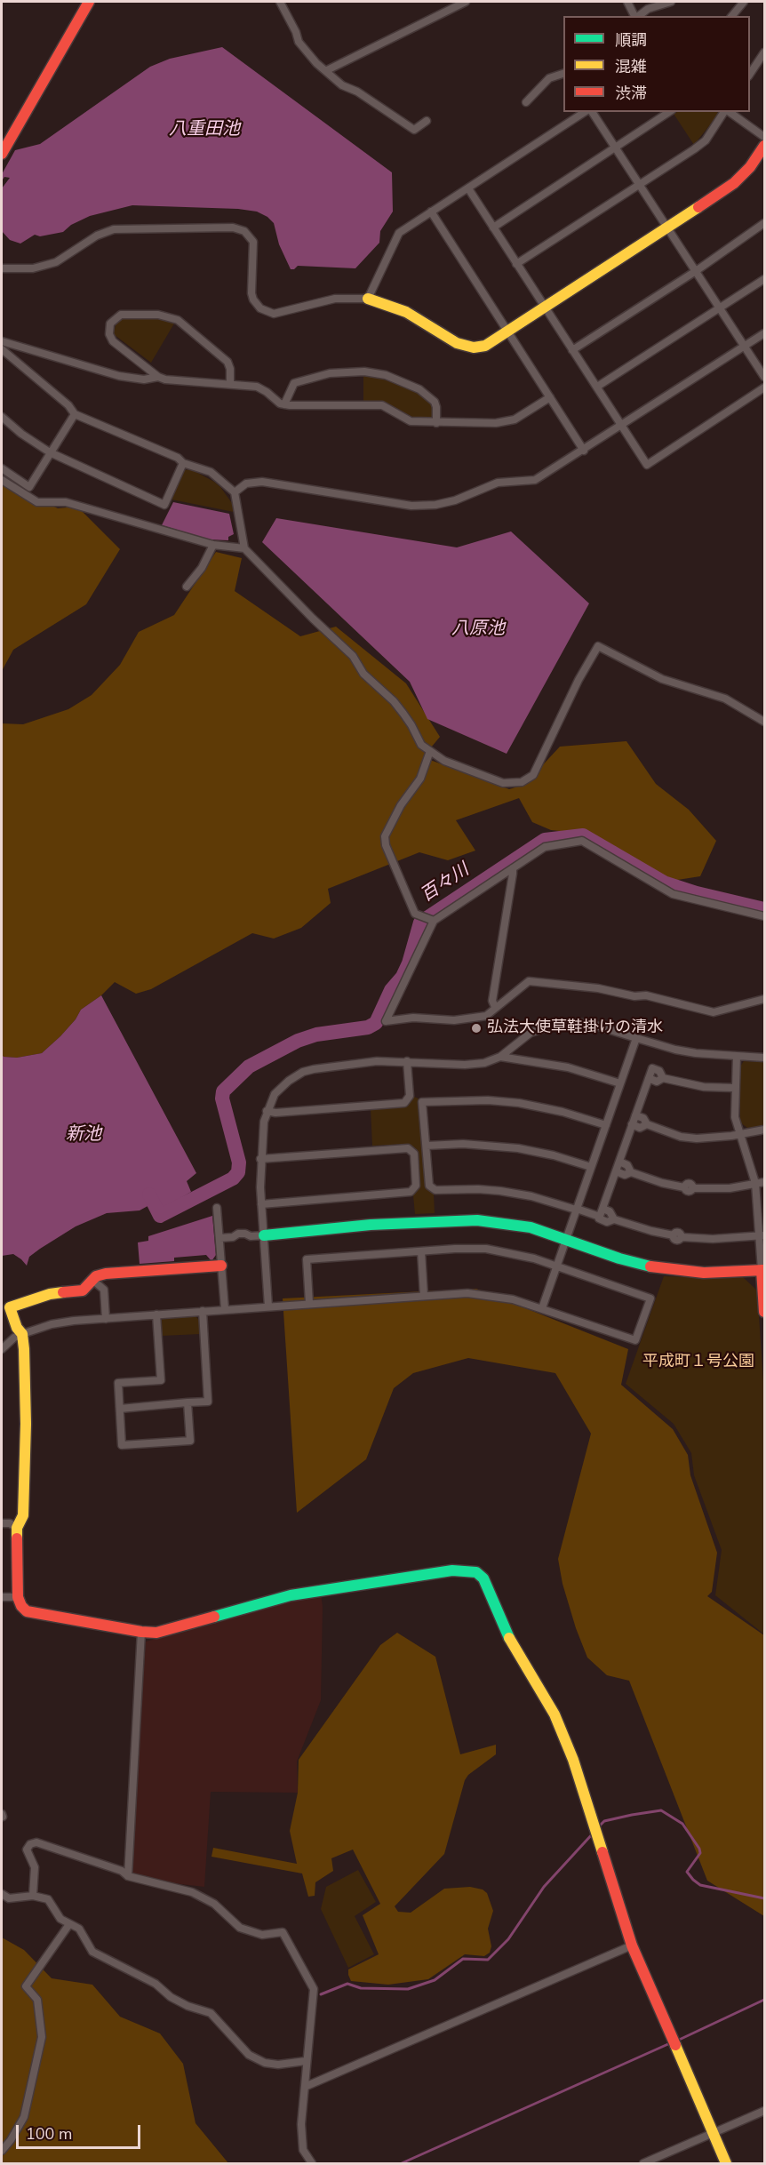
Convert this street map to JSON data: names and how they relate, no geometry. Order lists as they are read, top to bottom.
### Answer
{
  "water": [
    "八重田池",
    "八原池",
    "百々川",
    "新池"
  ],
  "parks": ["平成町１号公園"],
  "places": ["弘法大使草鞋掛けの清水"],
  "legend": ["順調", "混雑", "渋滞"],
  "scale_bar": "100 m"
}
